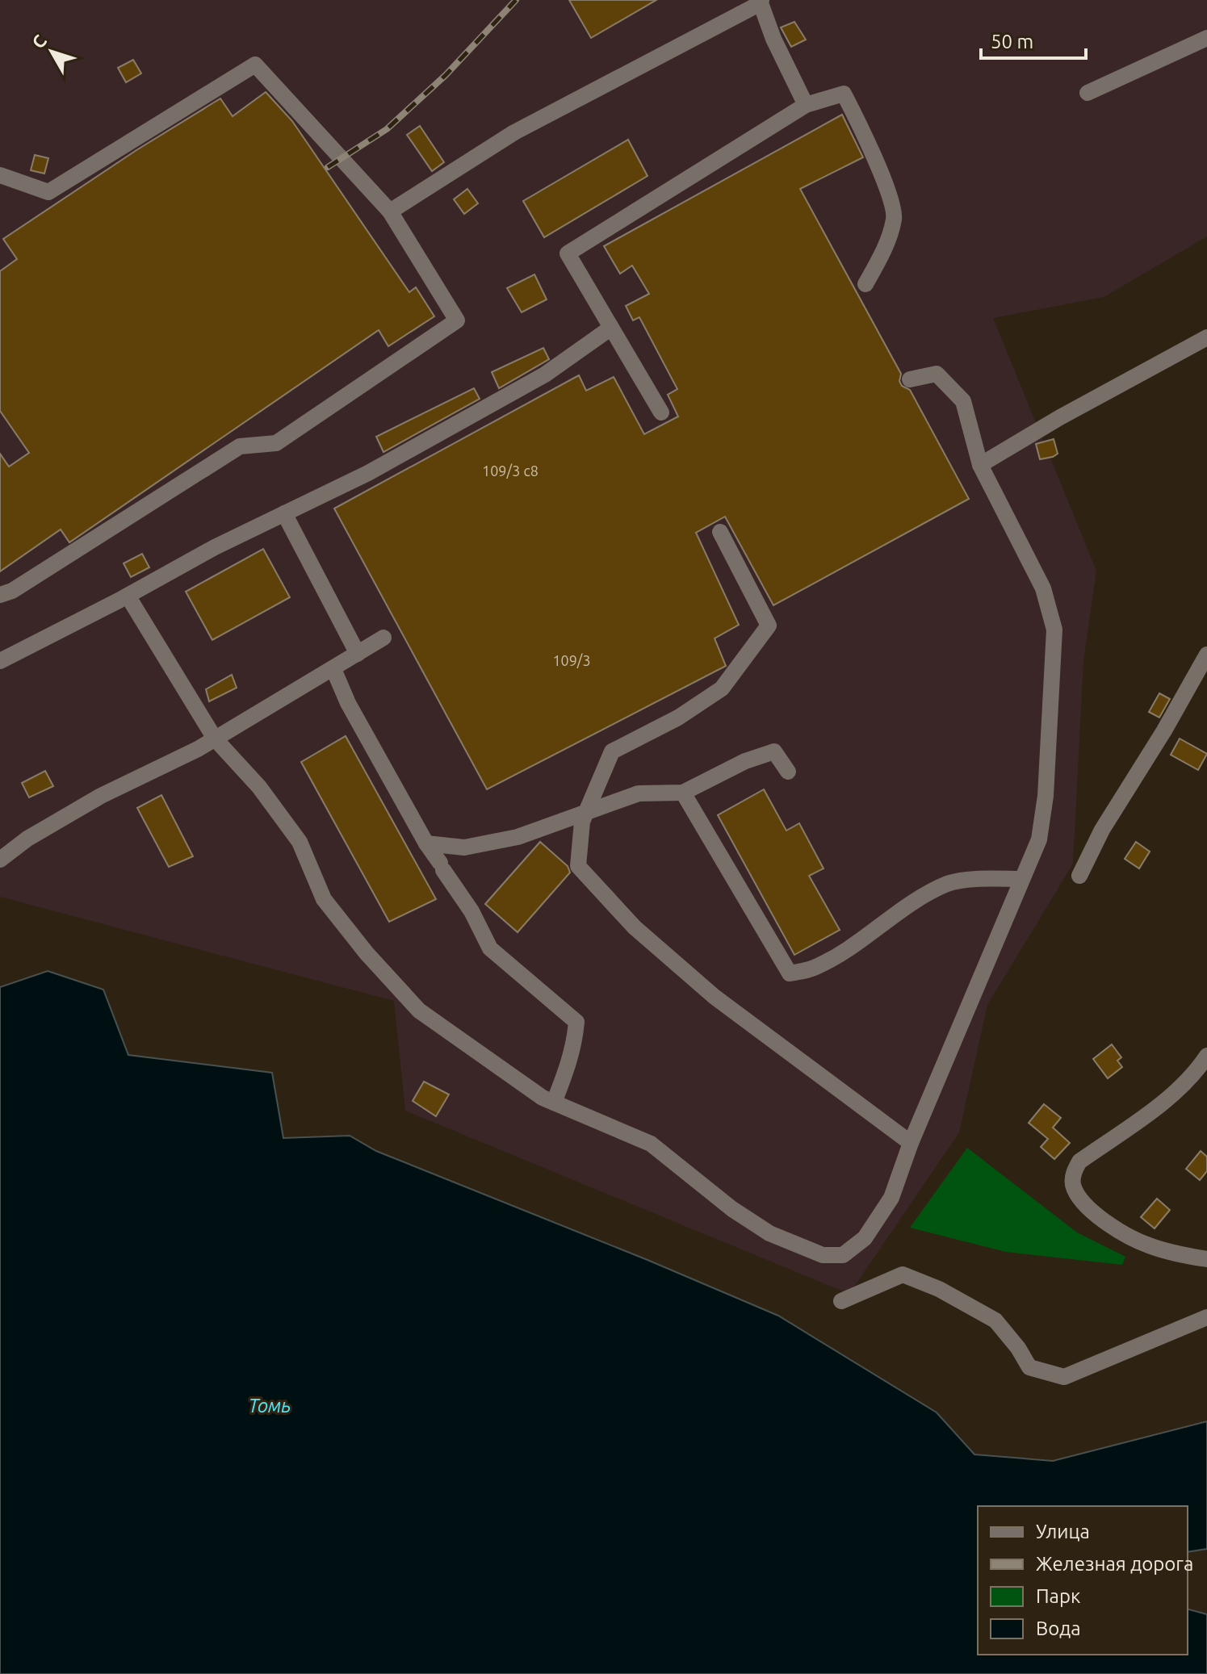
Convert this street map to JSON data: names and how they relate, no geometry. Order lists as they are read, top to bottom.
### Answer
{
  "water": ["Томь"],
  "house_numbers": ["109/3 с8", "109/3"],
  "legend": [
    "Улица",
    "Железная дорога",
    "Парк",
    "Вода"
  ],
  "scale_bar": "50 m",
  "north": "top left"
}
